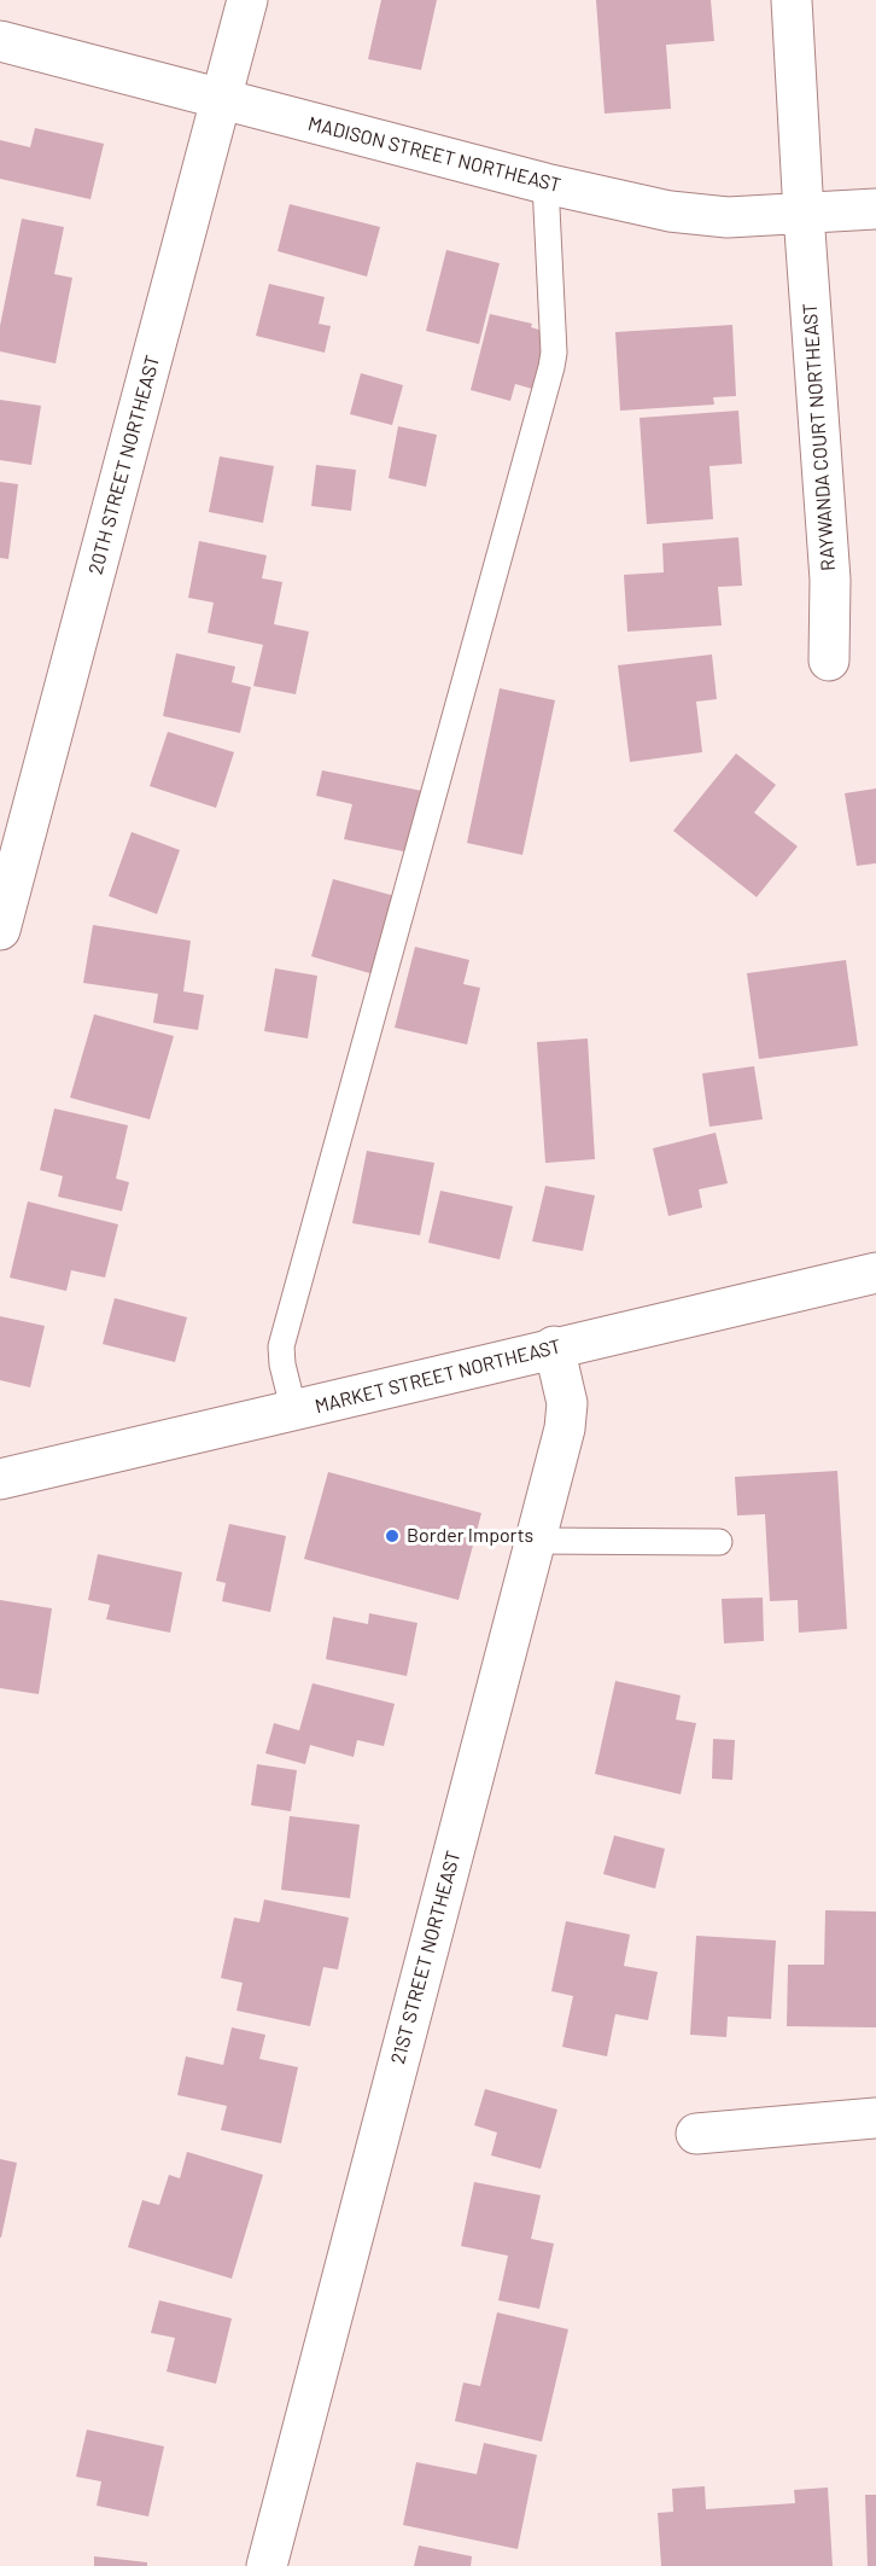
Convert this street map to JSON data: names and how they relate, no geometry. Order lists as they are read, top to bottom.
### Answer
{
  "streets": {
    "street": [
      "MADISON STREET NORTHEAST",
      "RAYWANDA COURT NORTHEAST",
      "20TH STREET NORTHEAST",
      "MARKET STREET NORTHEAST",
      "21ST STREET NORTHEAST"
    ]
  },
  "crossings": [
    ["MADISON STREET NORTHEAST", "RAYWANDA COURT NORTHEAST"],
    ["MADISON STREET NORTHEAST", "20TH STREET NORTHEAST"],
    ["MARKET STREET NORTHEAST", "21ST STREET NORTHEAST"]
  ],
  "places": ["Border Imports"]
}
